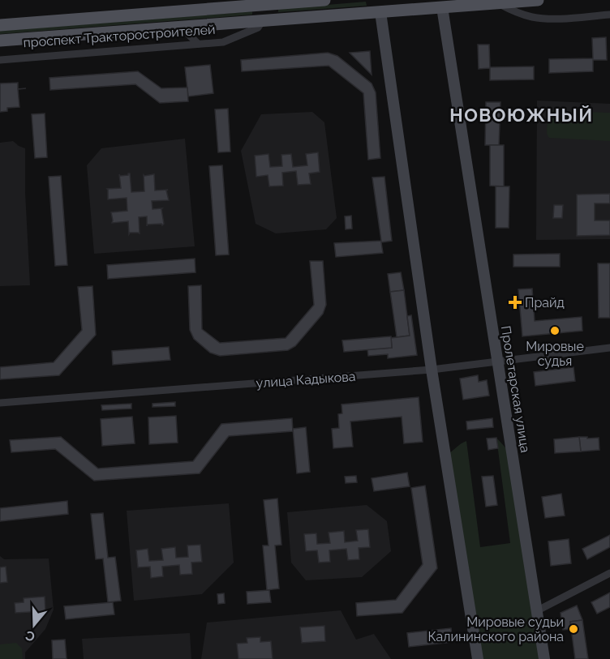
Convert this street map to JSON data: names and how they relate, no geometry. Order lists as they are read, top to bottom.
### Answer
{
  "streets": {
    "main road": ["проспект Тракторостроителей"],
    "street": ["улица Кадыкова", "Пролетарская улица"]
  },
  "crossings": [
    ["проспект Тракторостроителей", "Пролетарская улица"],
    ["улица Кадыкова", "Пролетарская улица"]
  ],
  "districts": ["НОВОЮЖНЫЙ"],
  "places": {
    "health": ["Прайд"],
    "other": ["Мировые судья", "Мировые судьи Калининского района"]
  },
  "north": "bottom"
}
